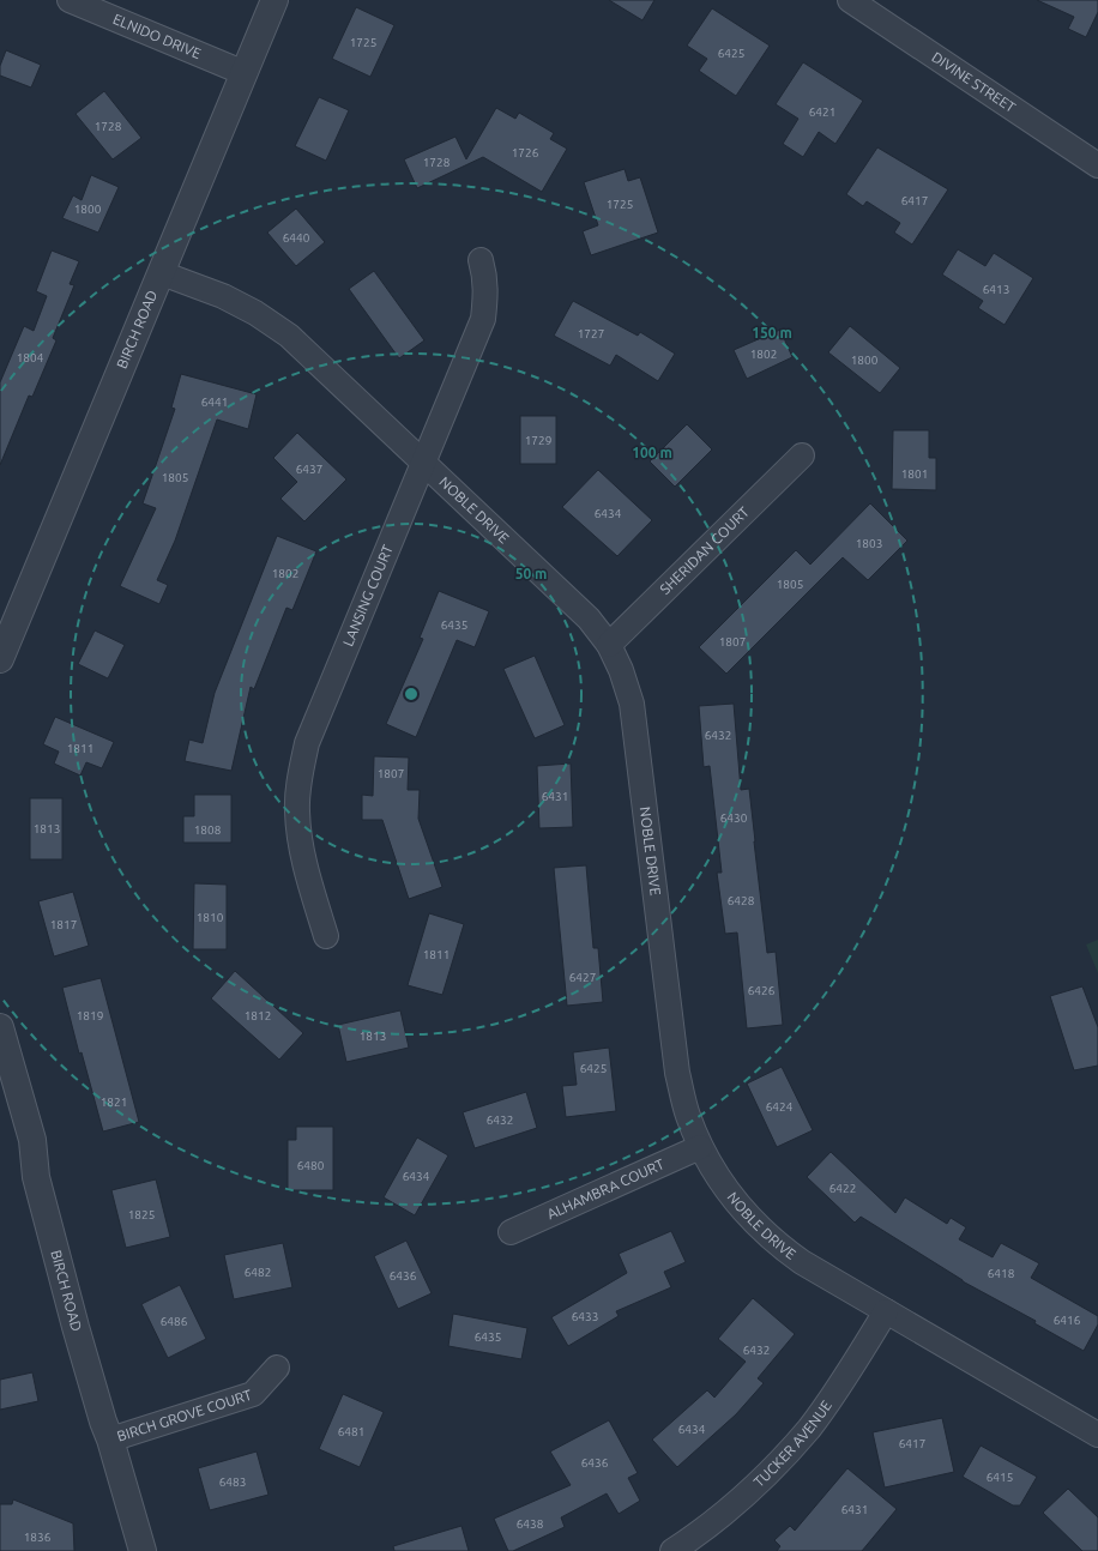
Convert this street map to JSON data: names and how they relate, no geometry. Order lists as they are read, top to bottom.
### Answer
{
  "streets": {
    "street": [
      "ELNIDO DRIVE",
      "DIVINE STREET",
      "BIRCH ROAD",
      "NOBLE DRIVE",
      "SHERIDAN COURT",
      "LANSING COURT",
      "ALHAMBRA COURT",
      "BIRCH GROVE COURT",
      "TUCKER AVENUE"
    ]
  },
  "crossings": [
    ["ELNIDO DRIVE", "BIRCH ROAD"],
    ["BIRCH ROAD", "NOBLE DRIVE"],
    ["BIRCH ROAD", "BIRCH GROVE COURT"],
    ["NOBLE DRIVE", "SHERIDAN COURT"],
    ["NOBLE DRIVE", "LANSING COURT"],
    ["NOBLE DRIVE", "ALHAMBRA COURT"],
    ["NOBLE DRIVE", "TUCKER AVENUE"]
  ],
  "house_numbers": [
    "1725",
    "6425",
    "6421",
    "1728",
    "1726",
    "1728",
    "6417",
    "1725",
    "1800",
    "6440",
    "6413",
    "1727",
    "1802",
    "1804",
    "1800",
    "6441",
    "1729",
    "6437",
    "1801",
    "1805",
    "6434",
    "1803",
    "1802",
    "1805",
    "6435",
    "1807",
    "6432",
    "1811",
    "1807",
    "6431",
    "6430",
    "1813",
    "1808",
    "6428",
    "1810",
    "1817",
    "1811",
    "6427",
    "6426",
    "1819",
    "1812",
    "1813",
    "6425",
    "1821",
    "6424",
    "6432",
    "6480",
    "6434",
    "6422",
    "1825",
    "6482",
    "6418",
    "6436",
    "6433",
    "6416",
    "6486",
    "6435",
    "6432",
    "6434",
    "6481",
    "6417",
    "6436",
    "6415",
    "6483",
    "6431",
    "6438",
    "1836"
  ],
  "rings": ["150 m", "100 m", "50 m"]
}
